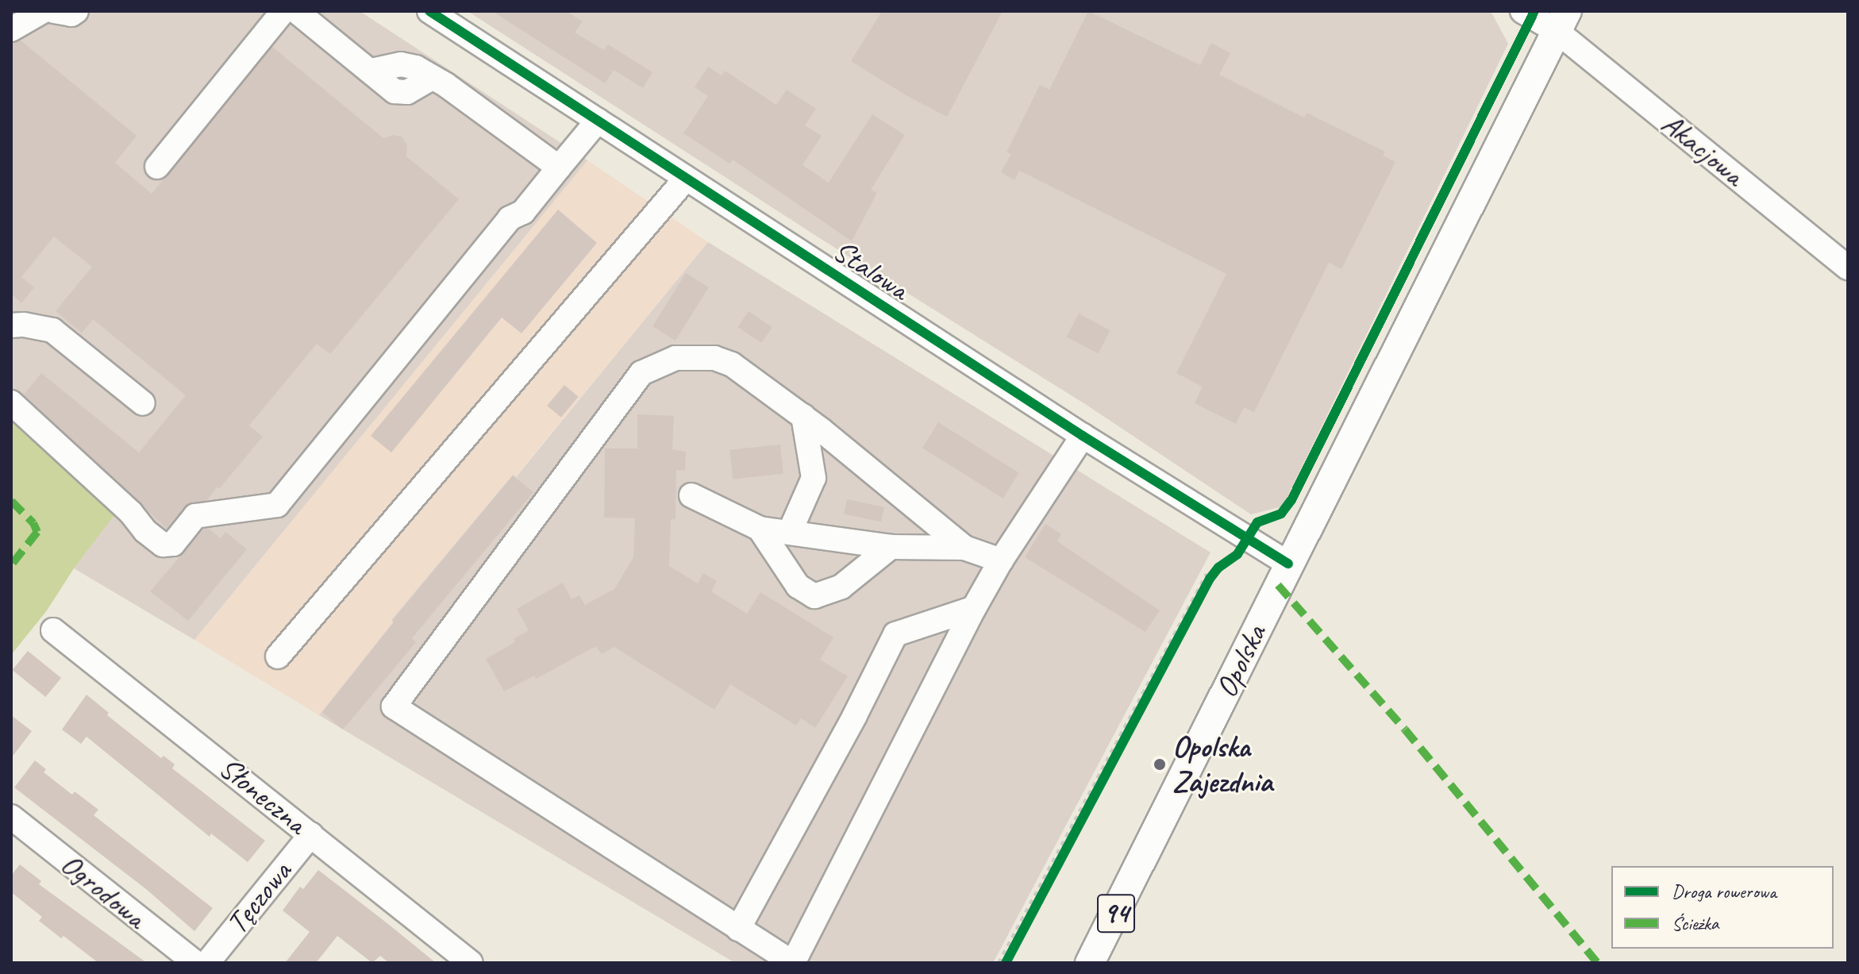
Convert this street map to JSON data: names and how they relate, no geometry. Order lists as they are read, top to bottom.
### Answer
{
  "streets": {
    "main road": ["Opolska", "94"],
    "street": [
      "Akacjowa",
      "Stalowa",
      "Słoneczna",
      "Ogrodowa",
      "Tęczowa"
    ]
  },
  "crossings": [
    ["Akacjowa", "94"],
    ["Stalowa", "Opolska"],
    ["Stalowa", "94"],
    ["Opolska", "94"],
    ["Słoneczna", "Tęczowa"]
  ],
  "places": ["Opolska Zajezdnia"],
  "legend": ["Droga rowerowa", "Ścieżka"]
}
